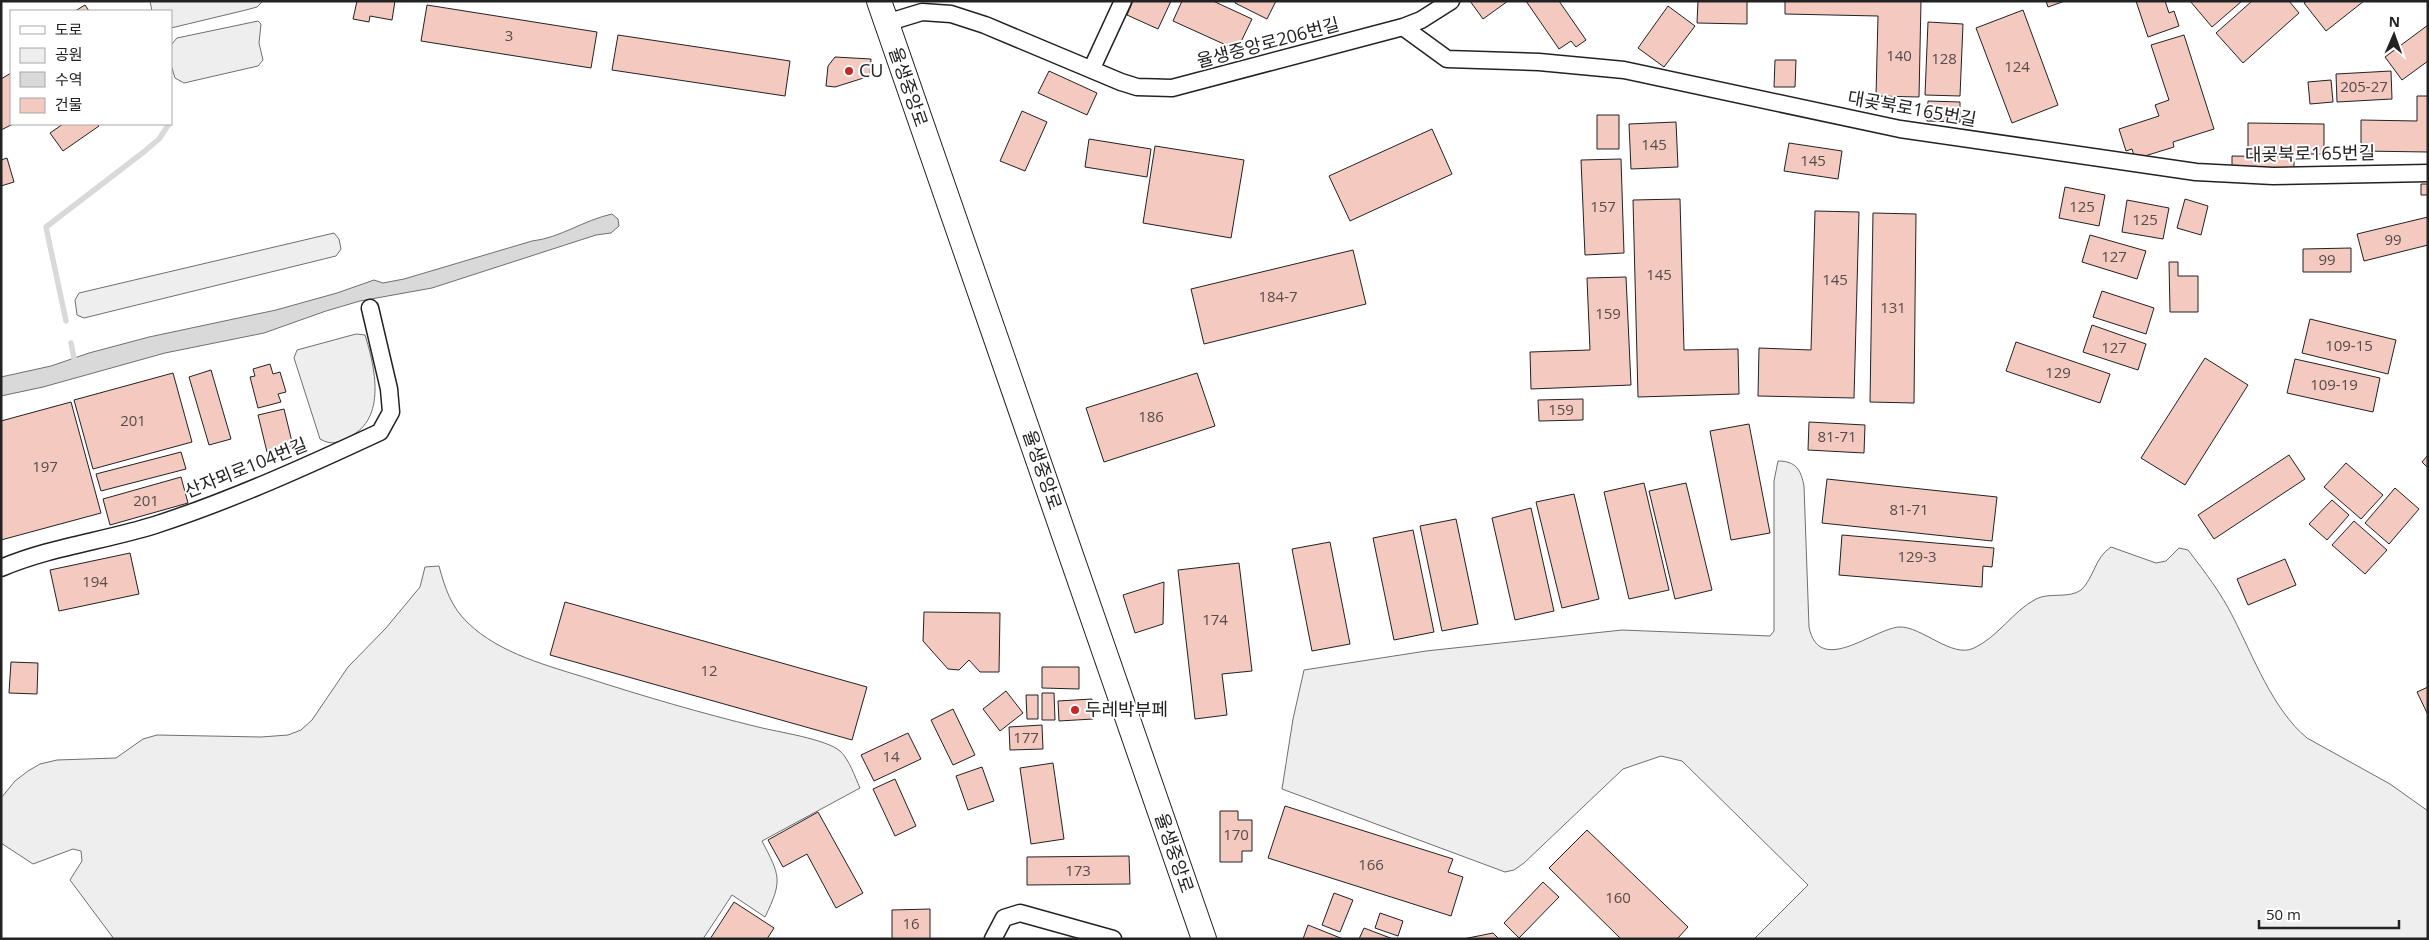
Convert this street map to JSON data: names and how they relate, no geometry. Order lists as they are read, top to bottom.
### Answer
{
  "streets": {
    "street": [
      "율생중앙로206번길",
      "율생중앙로",
      "대곶북로165번길",
      "산자뫼로104번길"
    ]
  },
  "crossings": [
    ["율생중앙로206번길", "율생중앙로"],
    ["율생중앙로206번길", "대곶북로165번길"]
  ],
  "places": ["CU", "두레박부페"],
  "house_numbers": [
    "3",
    "140",
    "128",
    "124",
    "205-27",
    "145",
    "145",
    "157",
    "125",
    "125",
    "99",
    "127",
    "99",
    "145",
    "145",
    "184-7",
    "131",
    "159",
    "109-15",
    "127",
    "129",
    "109-19",
    "159",
    "186",
    "201",
    "81-71",
    "197",
    "201",
    "81-71",
    "129-3",
    "194",
    "174",
    "12",
    "177",
    "14",
    "170",
    "166",
    "173",
    "160",
    "16"
  ],
  "legend": [
    "도로",
    "공원",
    "수역",
    "건물"
  ],
  "scale_bar": "50 m",
  "north": "top"
}
